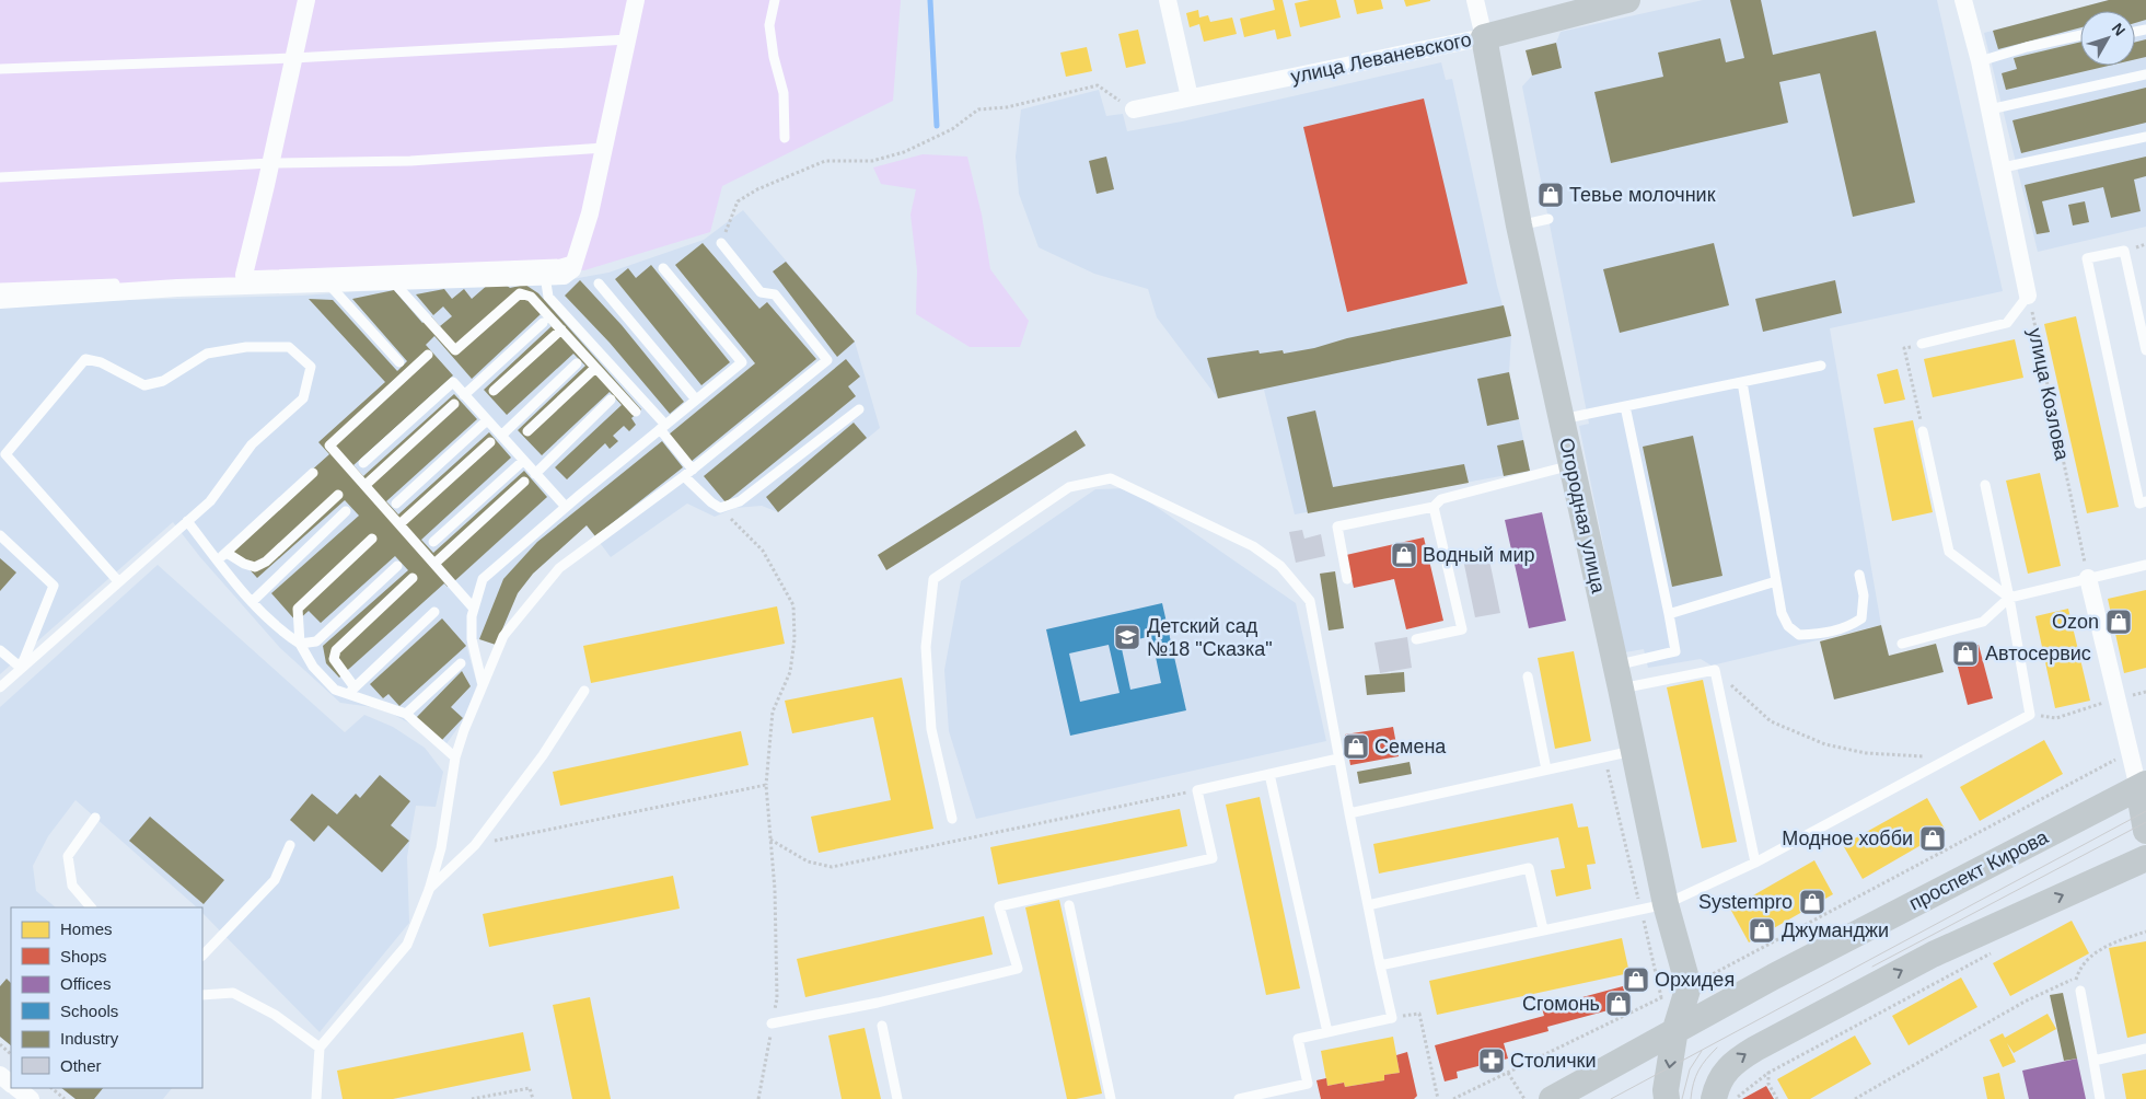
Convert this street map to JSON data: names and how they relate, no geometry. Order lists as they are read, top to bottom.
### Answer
{
  "streets": {
    "street": ["улица Леваневского", "Огородная улица", "проспект Кирова"],
    "path": ["улица Козлова"]
  },
  "crossings": [
    ["улица Леваневского", "Огородная улица"]
  ],
  "places": {
    "shop": [
      "Тевье молочник",
      "Водный мир",
      "Ozon",
      "Автосервис",
      "Семена",
      "Модное хобби",
      "Systempro",
      "Джуманджи",
      "Орхидея",
      "Сгомонь"
    ],
    "school or university": ["Детский сад №18 \"Сказка\""],
    "pharmacy": ["Столички"]
  },
  "legend": [
    "Homes",
    "Shops",
    "Offices",
    "Schools",
    "Industry",
    "Other"
  ],
  "north": "top right"
}
